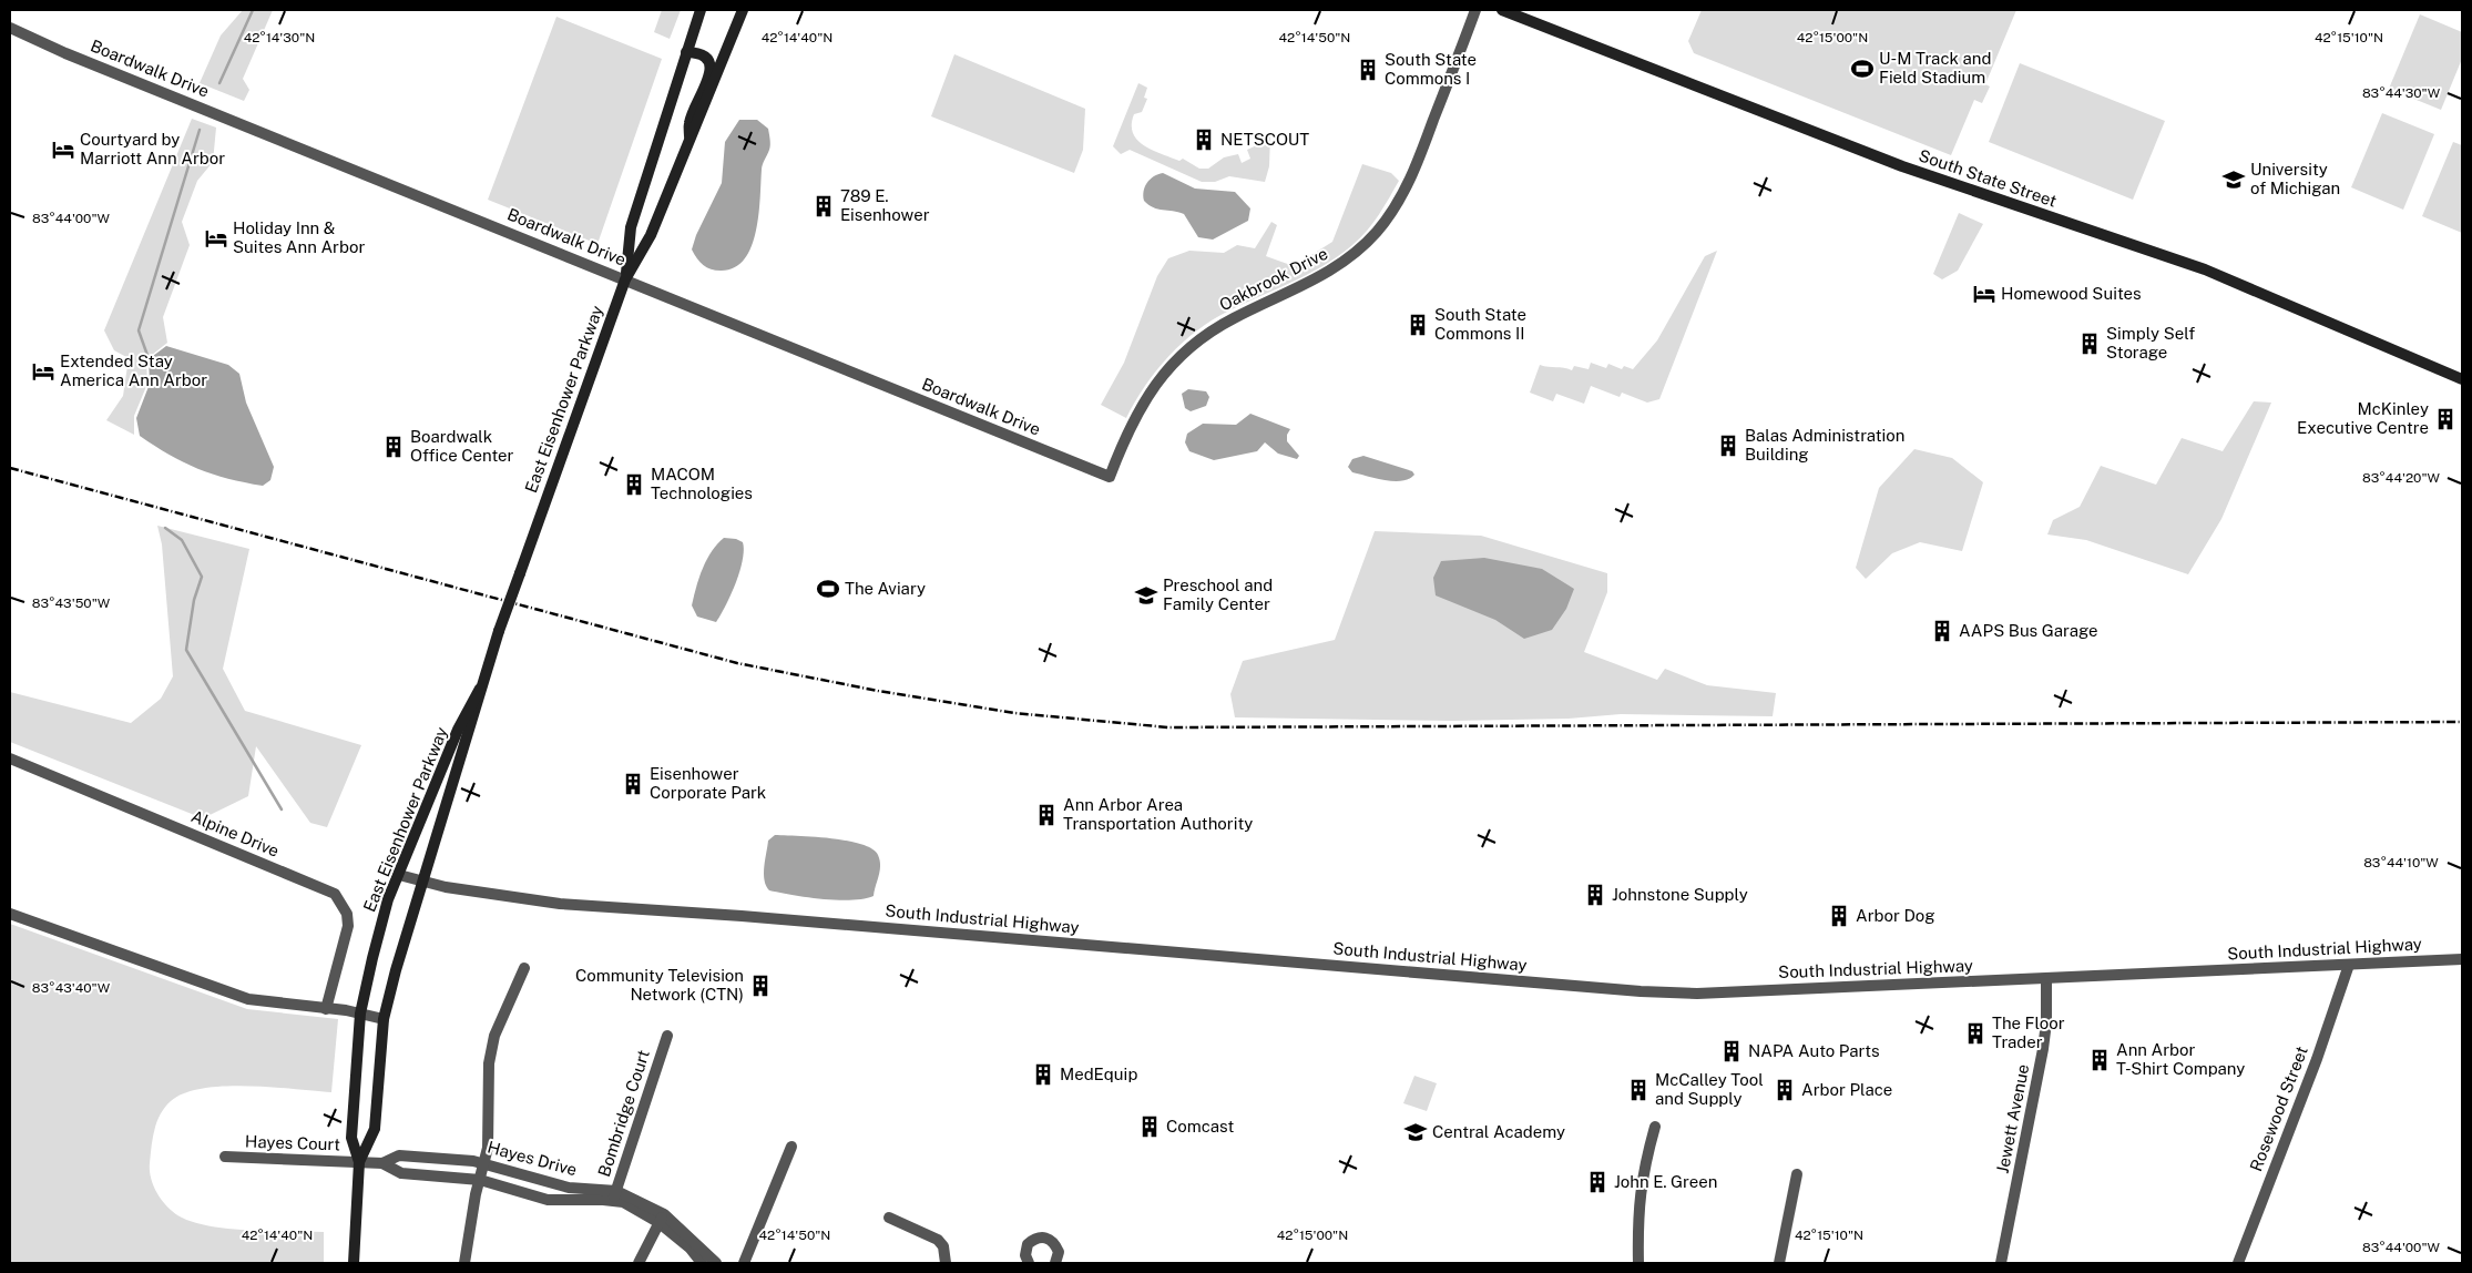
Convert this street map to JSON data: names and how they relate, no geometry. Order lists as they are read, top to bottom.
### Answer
{
  "streets": {
    "main road": ["South State Street", "East Eisenhower Parkway"],
    "street": [
      "Boardwalk Drive",
      "Oakbrook Drive",
      "Alpine Drive",
      "South Industrial Highway",
      "Rosewood Street",
      "Bombridge Court",
      "Jewett Avenue",
      "Hayes Court",
      "Hayes Drive"
    ]
  },
  "crossings": [
    ["Boardwalk Drive", "Oakbrook Drive"],
    ["Boardwalk Drive", "East Eisenhower Parkway"],
    ["East Eisenhower Parkway", "South Industrial Highway"],
    ["East Eisenhower Parkway", "Hayes Court"],
    ["East Eisenhower Parkway", "Hayes Drive"],
    ["South Industrial Highway", "Rosewood Street"],
    ["South Industrial Highway", "Jewett Avenue"],
    ["Bombridge Court", "Hayes Drive"],
    ["Hayes Court", "Hayes Drive"]
  ],
  "places": {
    "sports": ["U-M Track and Field Stadium", "The Aviary"],
    "building": [
      "South State Commons I",
      "NETSCOUT",
      "789 E. Eisenhower",
      "South State Commons II",
      "Simply Self Storage",
      "McKinley Executive Centre",
      "Balas Administration Building",
      "Boardwalk Office Center",
      "MACOM Technologies",
      "AAPS Bus Garage",
      "Eisenhower Corporate Park",
      "Ann Arbor Area Transportation Authority",
      "Johnstone Supply",
      "Arbor Dog",
      "Community Television Network (CTN)",
      "The Floor Trader",
      "NAPA Auto Parts",
      "Ann Arbor T-Shirt Company",
      "MedEquip",
      "McCalley Tool and Supply",
      "Arbor Place",
      "Comcast",
      "John E. Green"
    ],
    "hotel": [
      "Courtyard by Marriott Ann Arbor",
      "Holiday Inn & Suites Ann Arbor",
      "Homewood Suites",
      "Extended Stay America Ann Arbor"
    ],
    "school or university": ["University of Michigan", "Preschool and Family Center", "Central Academy"]
  },
  "coordinates": [
    "42°14'30\"N",
    "42°14'40\"N",
    "42°14'50\"N",
    "42°15'00\"N",
    "42°15'10\"N",
    "83°44'30\"W",
    "83°44'00\"W",
    "83°44'20\"W",
    "83°43'50\"W",
    "83°44'10\"W",
    "83°43'40\"W"
  ]
}
